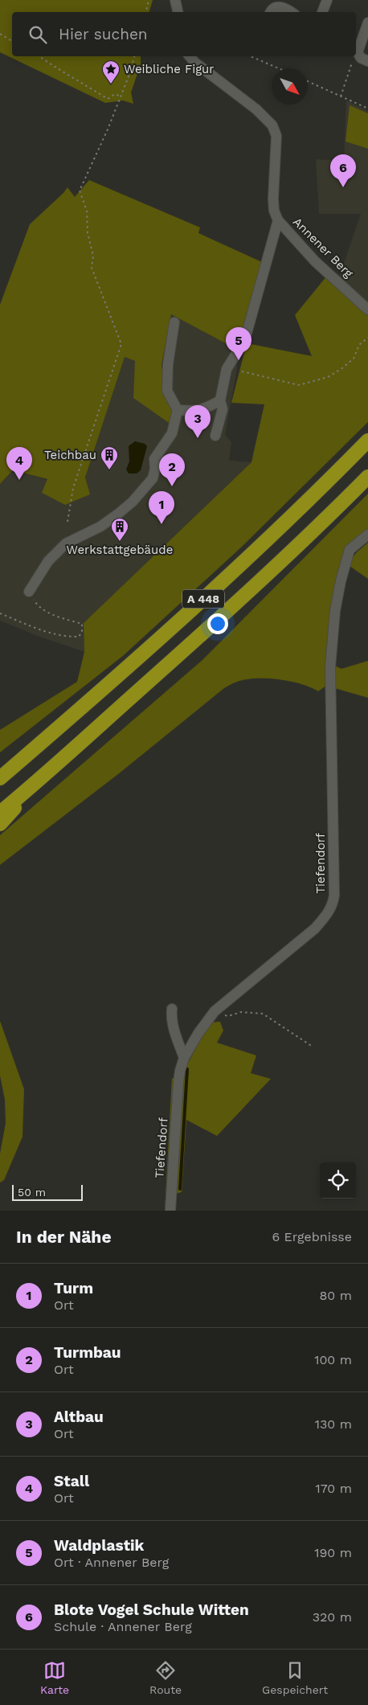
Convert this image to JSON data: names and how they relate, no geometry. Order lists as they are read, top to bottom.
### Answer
{
  "streets": {
    "highway": ["A 448"],
    "street": ["Annener Berg", "Tiefendorf"]
  },
  "places": {
    "place": ["Weibliche Figur"],
    "building": ["Teichbau", "Werkstattgebäude"]
  },
  "scale_bar": "50 m",
  "north": "bottom right",
  "page": {
    "search": "Hier suchen",
    "pins": [
      "6",
      "5",
      "3",
      "4",
      "2",
      "1"
    ],
    "scale": "50 m",
    "heading": ["In der Nähe", "6 Ergebnisse"],
    "list": [
      {
        "mark": "1",
        "name": "Turm",
        "note": "Ort",
        "value": "80 m"
      },
      {
        "mark": "2",
        "name": "Turmbau",
        "note": "Ort",
        "value": "100 m"
      },
      {
        "mark": "3",
        "name": "Altbau",
        "note": "Ort",
        "value": "130 m"
      },
      {
        "mark": "4",
        "name": "Stall",
        "note": "Ort",
        "value": "170 m"
      },
      {
        "mark": "5",
        "name": "Waldplastik",
        "note": "Ort · Annener Berg",
        "value": "190 m"
      },
      {
        "mark": "6",
        "name": "Blote Vogel Schule Witten",
        "note": "Schule · Annener Berg",
        "value": "320 m"
      }
    ],
    "nav": ["Karte", "Route", "Gespeichert"]
  }
}
